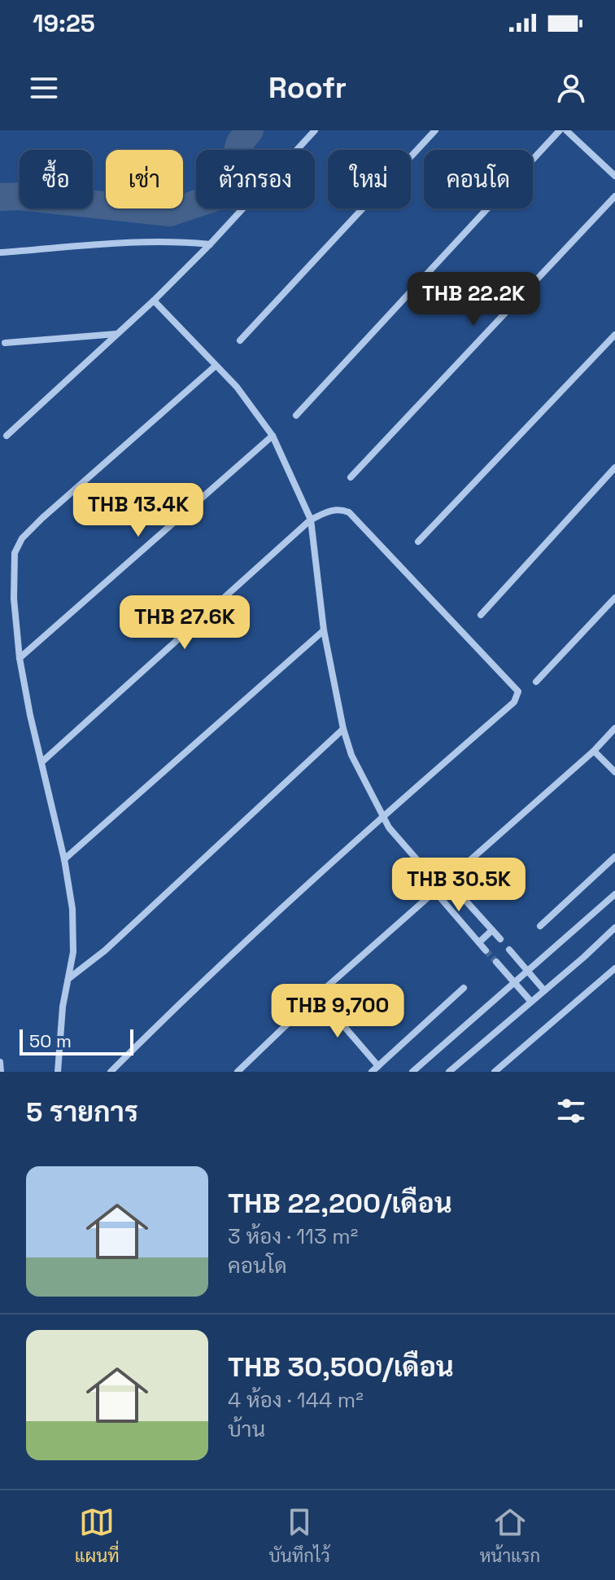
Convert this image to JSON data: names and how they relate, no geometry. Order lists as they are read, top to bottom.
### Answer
{
  "scale_bar": "50 m",
  "page": {
    "status": "19:25",
    "header": "Roofr",
    "chip": [
      "ซื้อ",
      "เช่า",
      "ตัวกรอง",
      "ใหม่",
      "คอนโด"
    ],
    "price": [
      "THB 22.2K",
      "THB 13.4K",
      "THB 27.6K",
      "THB 30.5K",
      "THB 9,700"
    ],
    "scale": "50 m",
    "heading": "5 รายการ",
    "list": [
      {
        "name": "THB 22,200/เดือน",
        "note": "3 ห้อง · 113 m² · คอนโด"
      },
      {
        "name": "THB 30,500/เดือน",
        "note": "4 ห้อง · 144 m² · บ้าน"
      }
    ],
    "tabs": ["แผนที่", "บันทึกไว้", "หน้าแรก"]
  }
}
